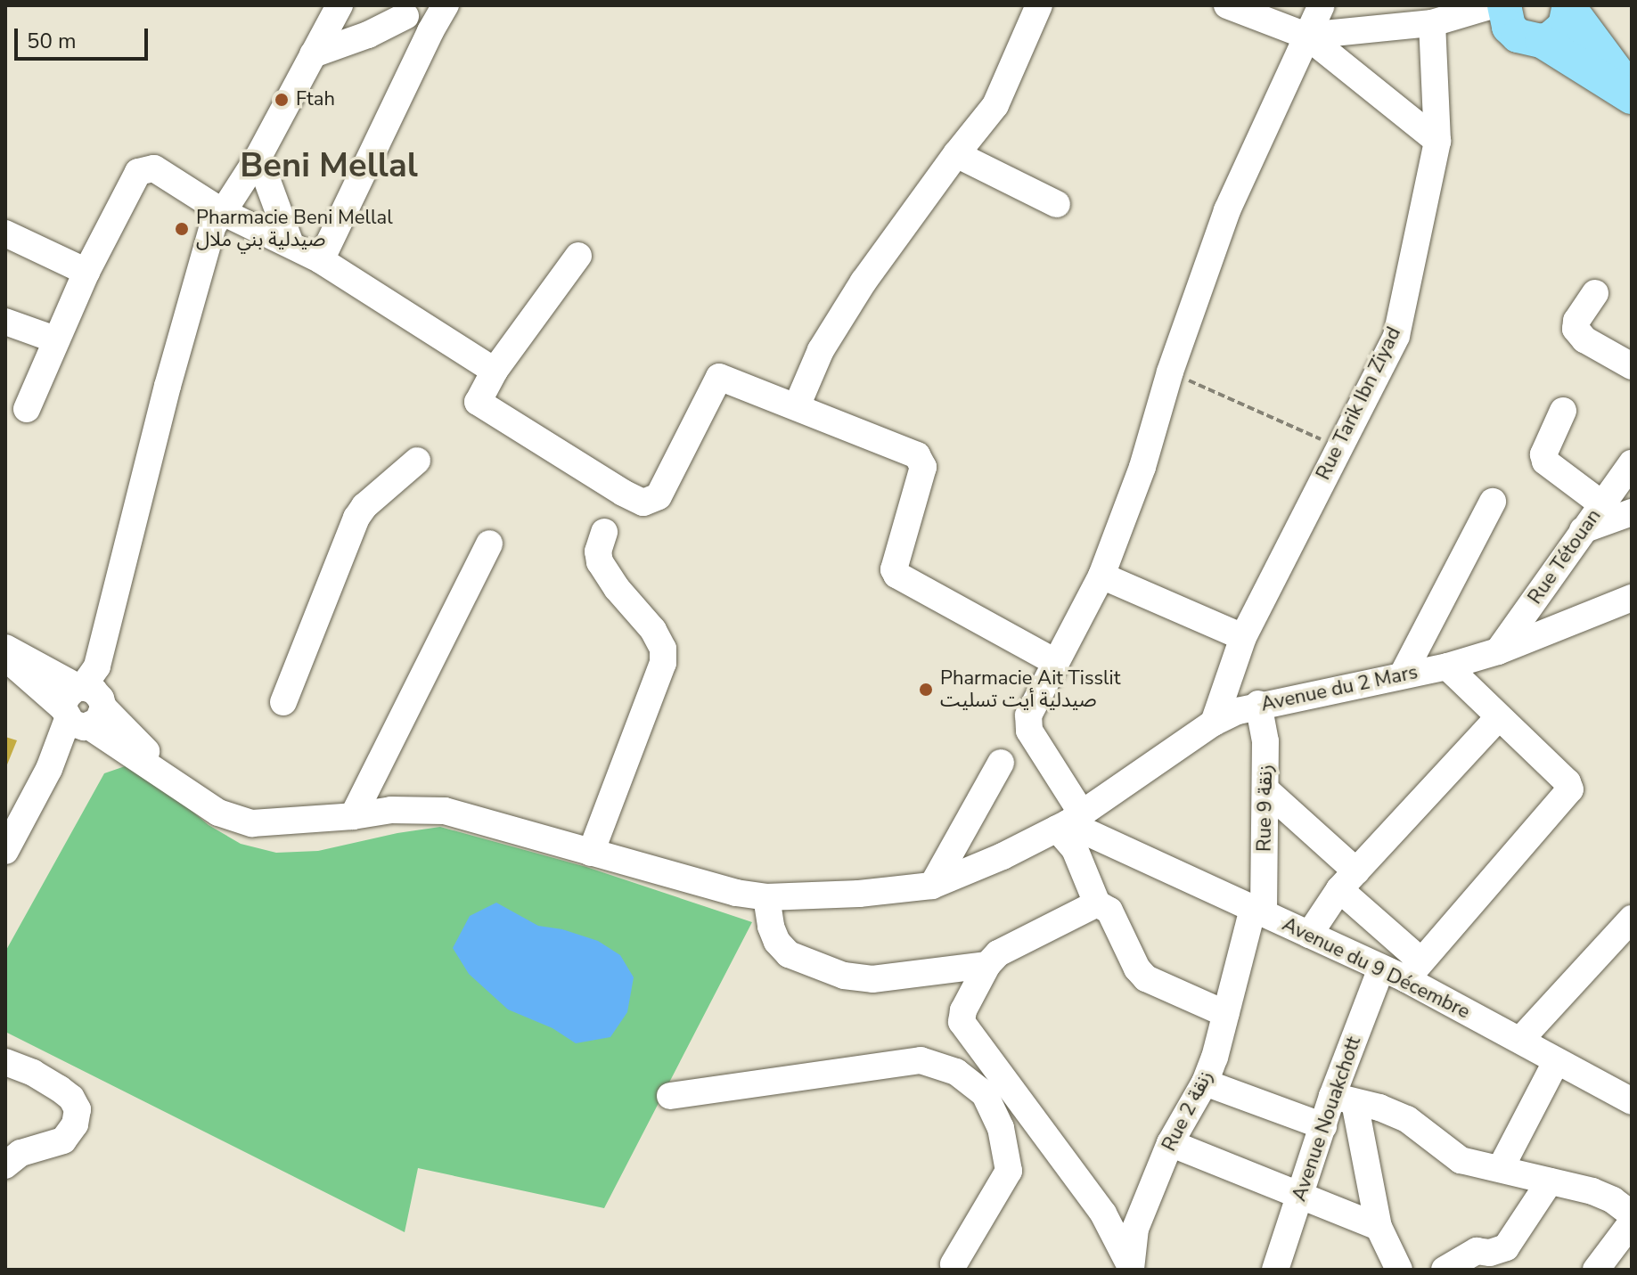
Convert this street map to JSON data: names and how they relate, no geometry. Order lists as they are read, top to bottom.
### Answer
{
  "streets": {
    "street": [
      "Rue Tarik Ibn Ziyad",
      "Rue Tétouan",
      "Avenue du 2 Mars",
      "Rue 9 زنقة",
      "Avenue du 9 Décembre",
      "Rue 2 زنقة",
      "Avenue Nouakchott"
    ]
  },
  "crossings": [
    ["Rue Tarik Ibn Ziyad", "Avenue du 2 Mars"],
    ["Rue Tétouan", "Avenue du 2 Mars"],
    ["Avenue du 2 Mars", "Rue 9 زنقة"],
    ["Avenue du 2 Mars", "Avenue du 9 Décembre"],
    ["Rue 9 زنقة", "Avenue du 9 Décembre"],
    ["Rue 9 زنقة", "Rue 2 زنقة"],
    ["Avenue du 9 Décembre", "Rue 2 زنقة"],
    ["Avenue du 9 Décembre", "Avenue Nouakchott"]
  ],
  "districts": ["Beni Mellal"],
  "places": ["Ftah", "Pharmacie Beni Mellal صيدلية بني ملال", "Pharmacie Ait Tisslit صيدلية أيت تسليت"],
  "scale_bar": "50 m"
}
